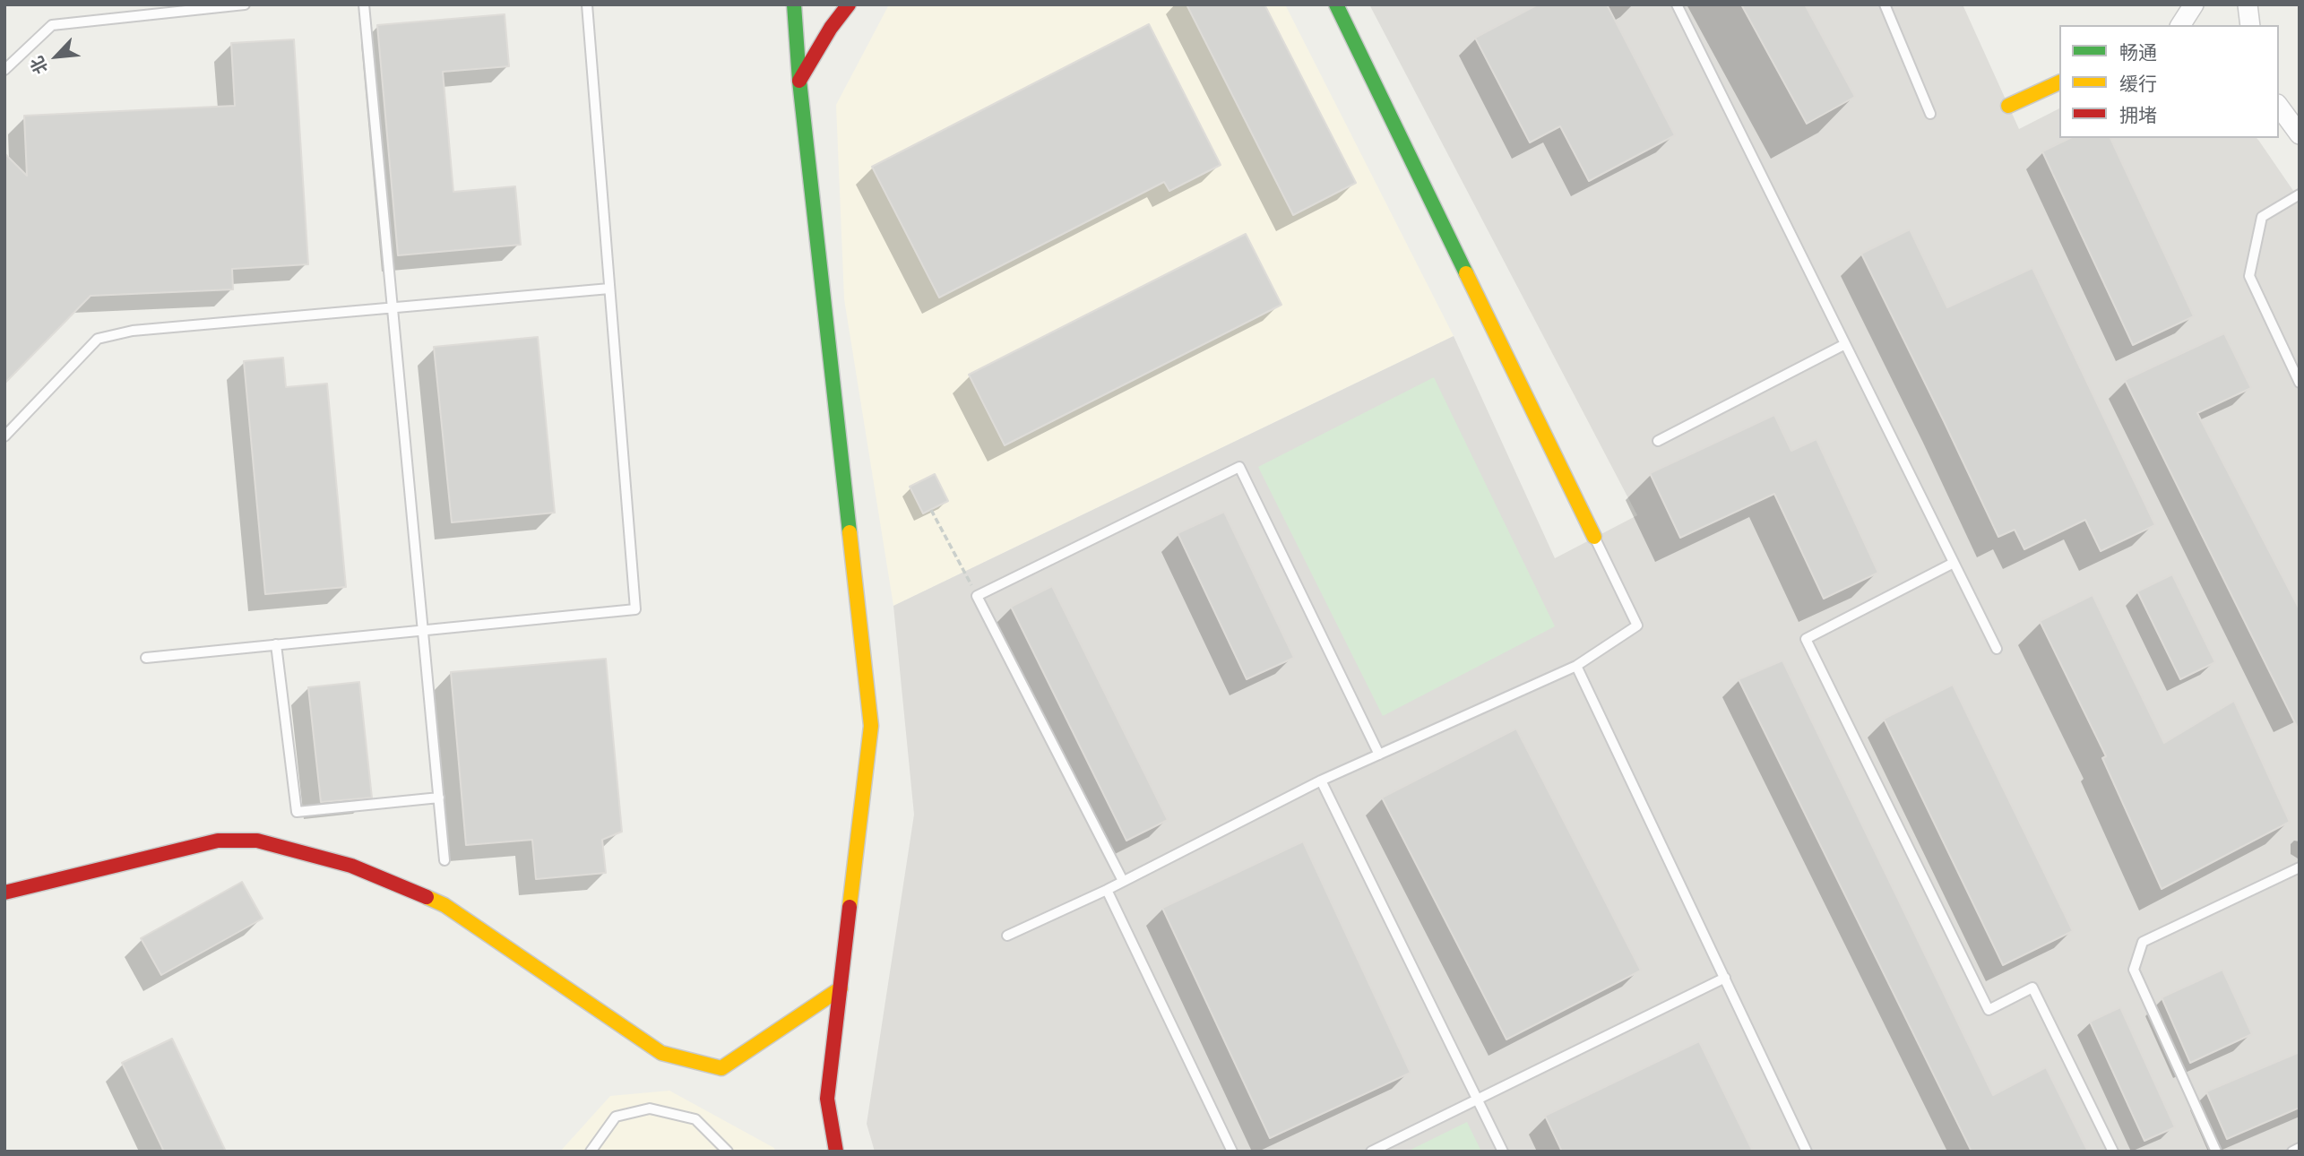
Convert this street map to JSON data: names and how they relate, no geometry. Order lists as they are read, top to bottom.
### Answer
{
  "legend": ["畅通", "缓行", "拥堵"],
  "north": "bottom left"
}
